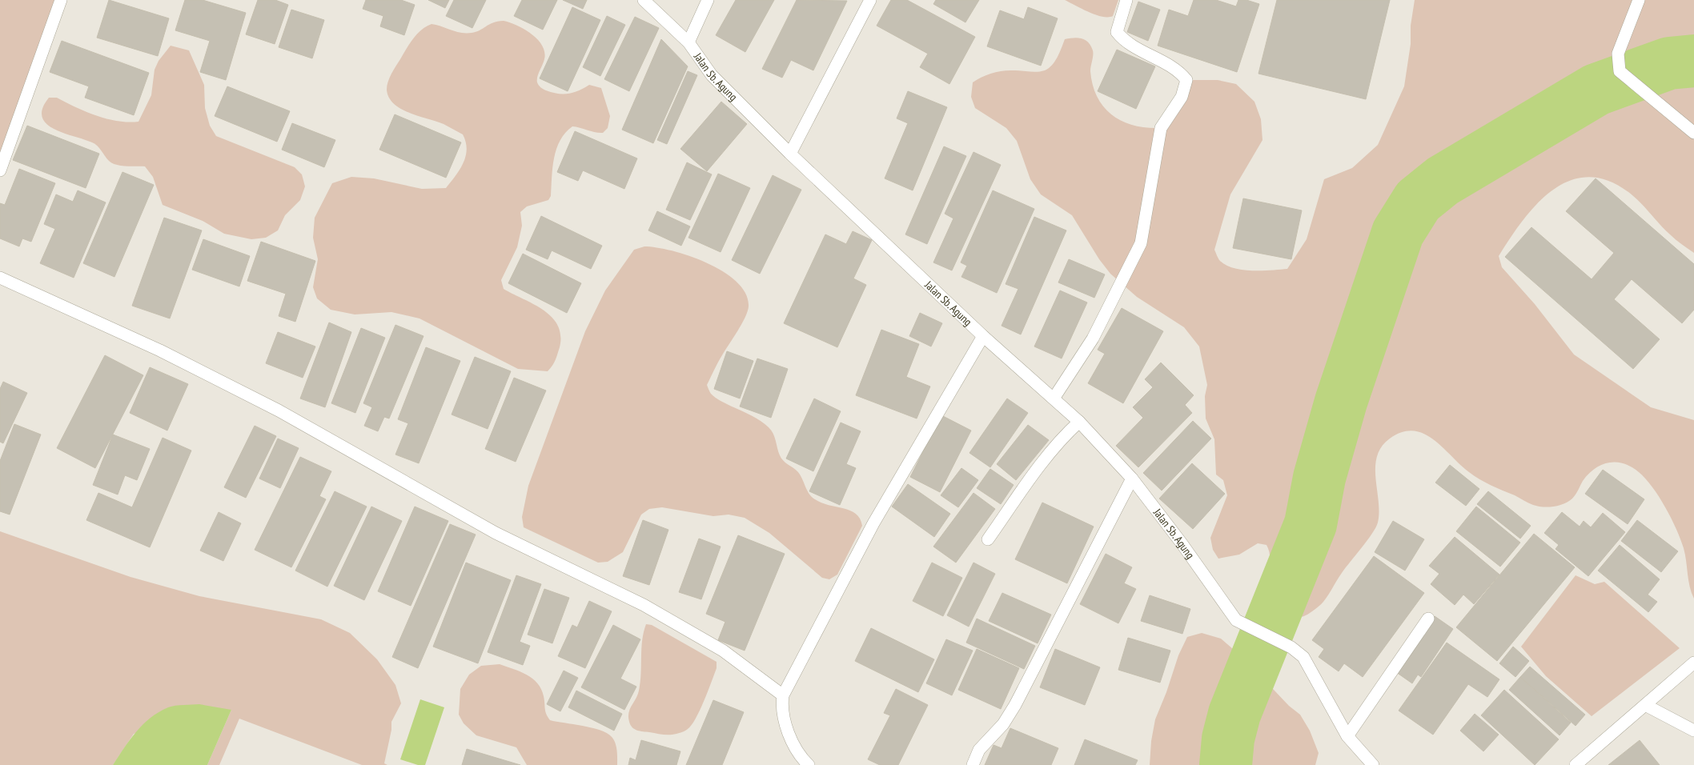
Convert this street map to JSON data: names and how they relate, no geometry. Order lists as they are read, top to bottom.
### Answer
{
  "streets": {
    "street": ["Jalan Sb. Agung"]
  }
}
